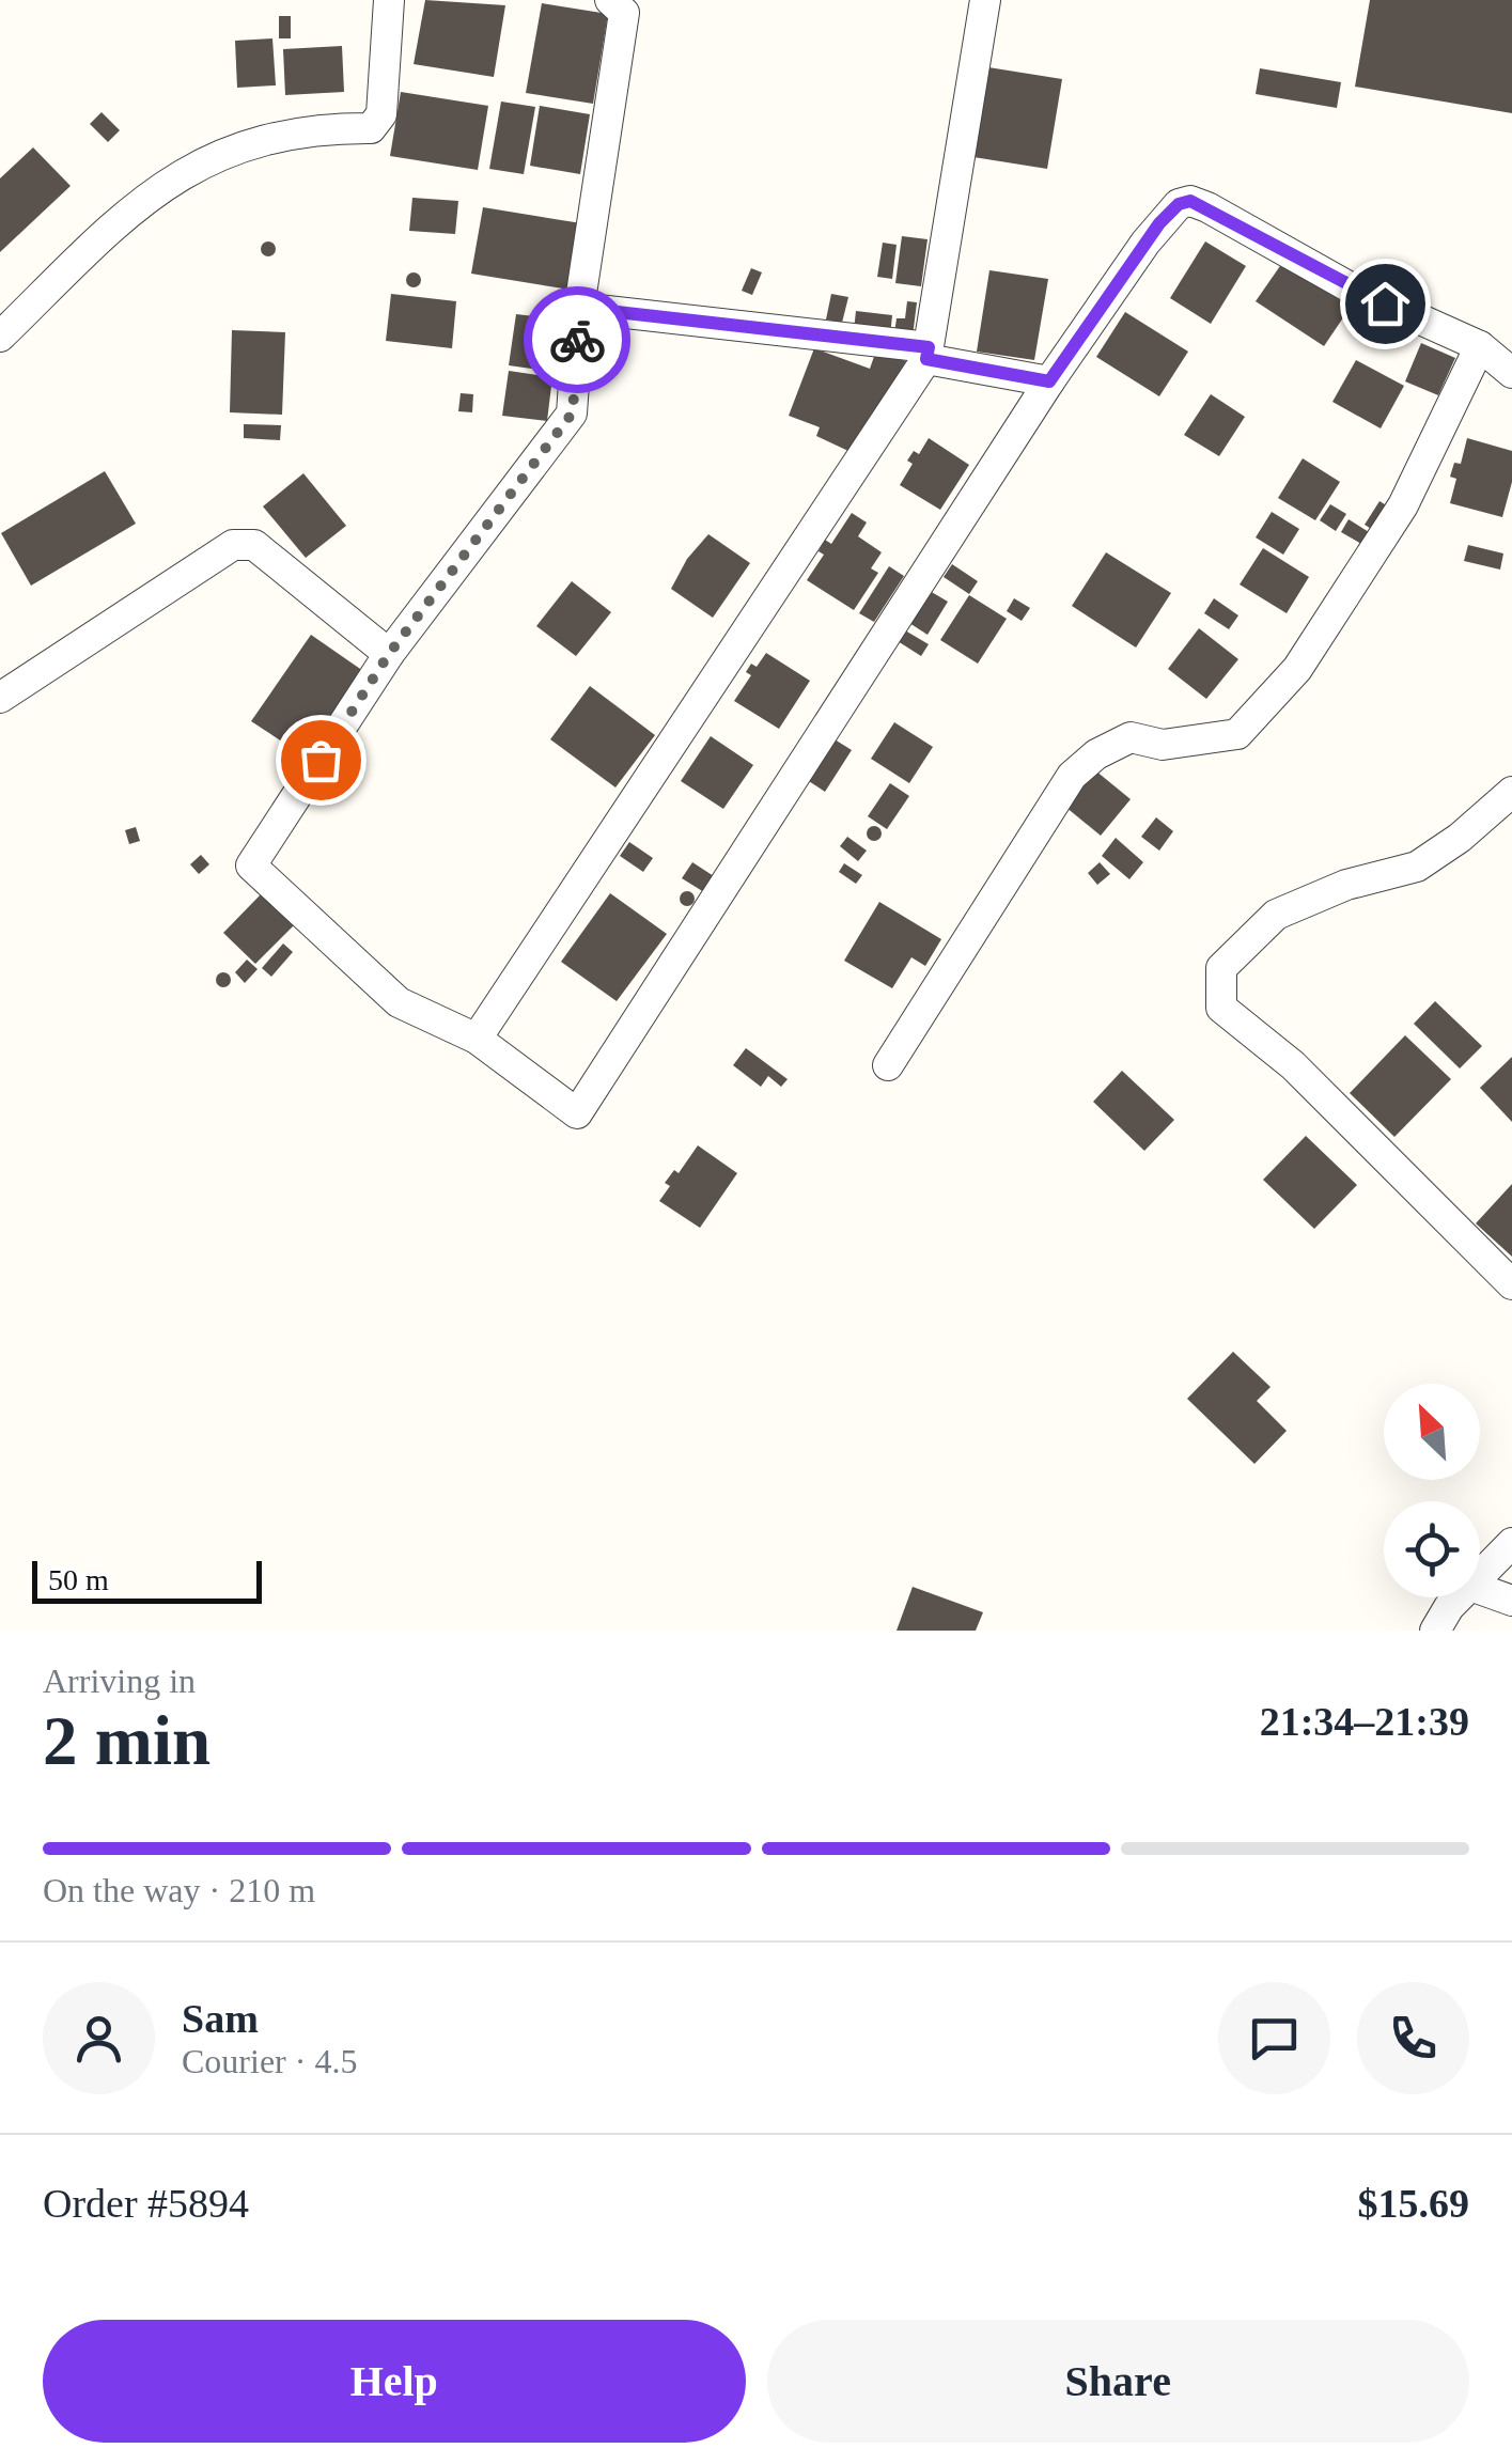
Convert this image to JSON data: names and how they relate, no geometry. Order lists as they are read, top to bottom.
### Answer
{
  "scale_bar": "50 m",
  "north": "top left",
  "page": {
    "scale": "50 m",
    "heading": ["2 min", "Arriving in", "21:34–21:39"],
    "panel": [
      "Sam",
      "Courier · 4.5",
      "Order #5894",
      "$15.69"
    ],
    "bar": "On the way · 210 m",
    "buttons": ["Help", "Share"]
  }
}
